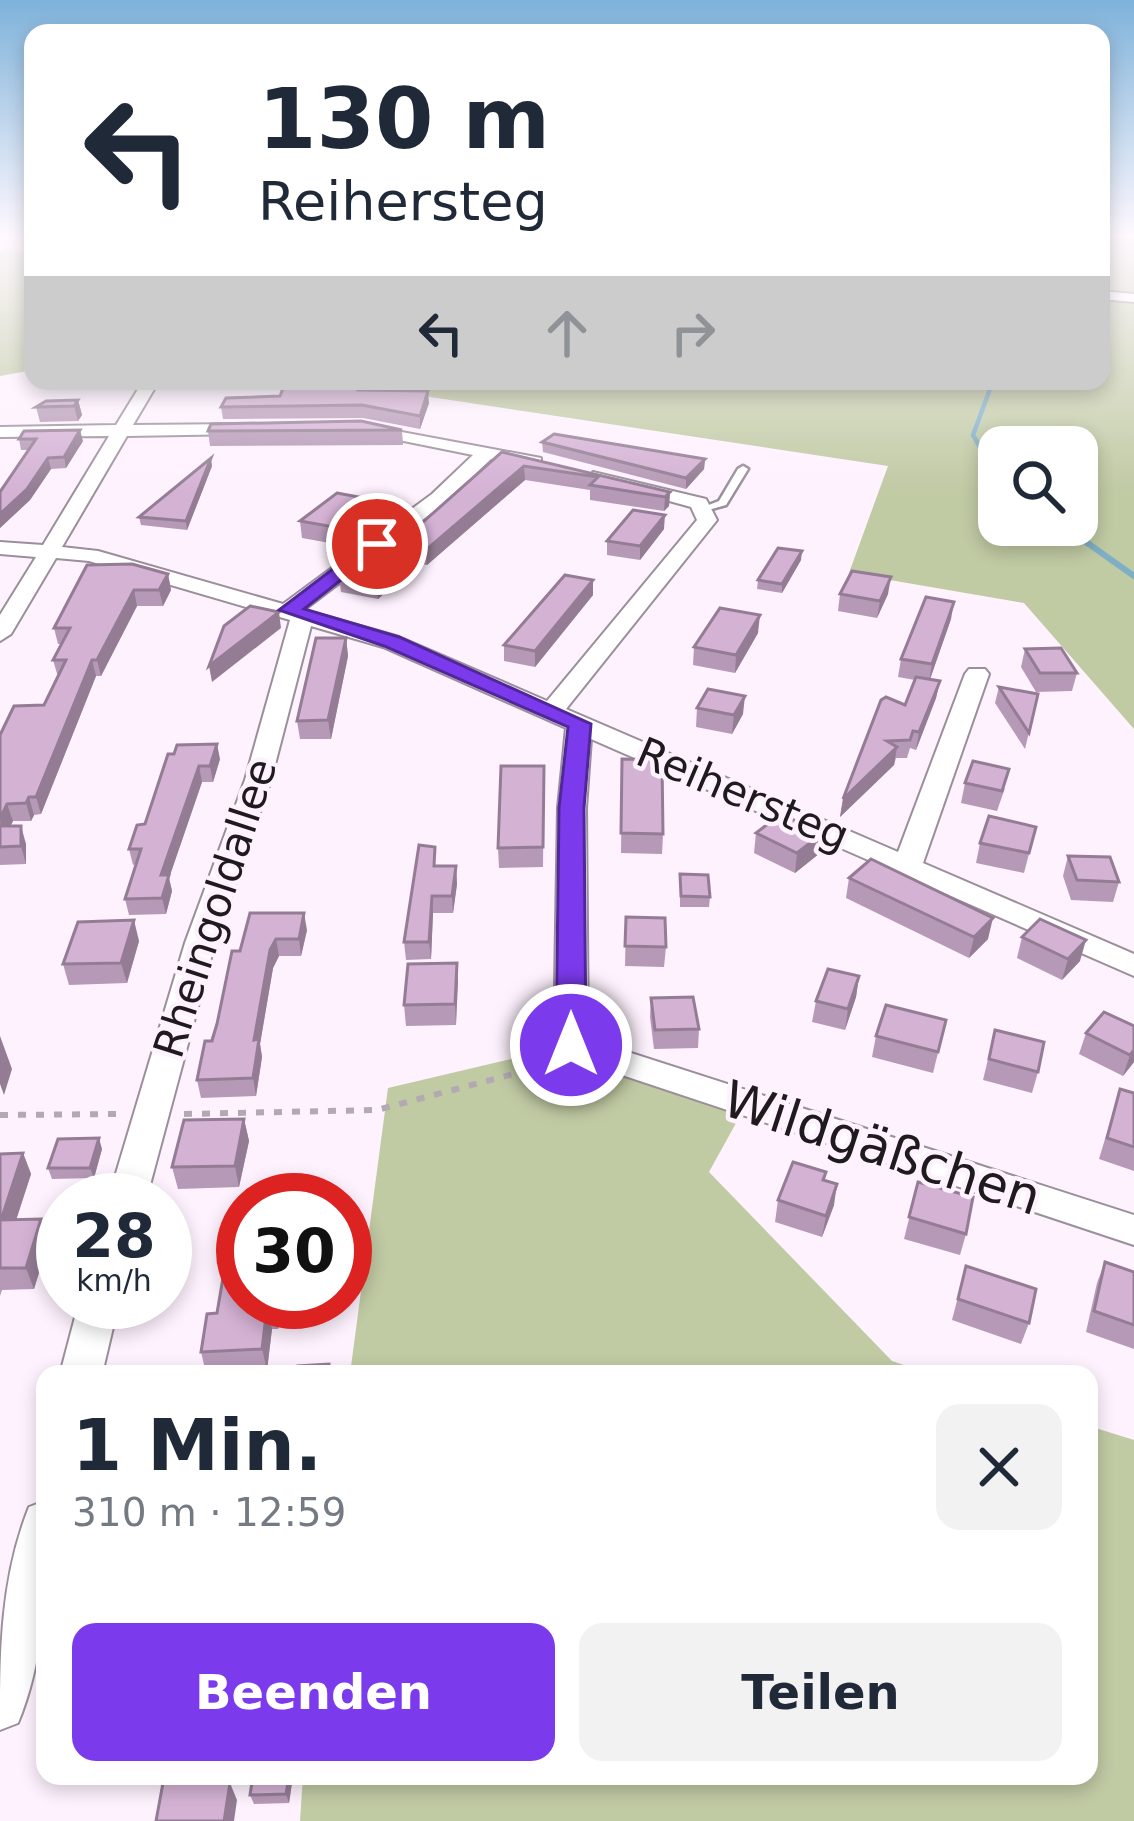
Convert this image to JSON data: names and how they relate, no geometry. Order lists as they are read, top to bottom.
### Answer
{
  "streets": {
    "street": ["Reihersteg", "Rheingoldallee", "Wildgäßchen"]
  },
  "crossings": [
    ["Reihersteg", "Rheingoldallee"]
  ],
  "page": {
    "turn": ["130 m", "Reihersteg"],
    "speed": "28 km/h",
    "limit": "30",
    "heading": ["1 Min.", "310 m · 12:59"],
    "buttons": ["Beenden", "Teilen"]
  }
}
